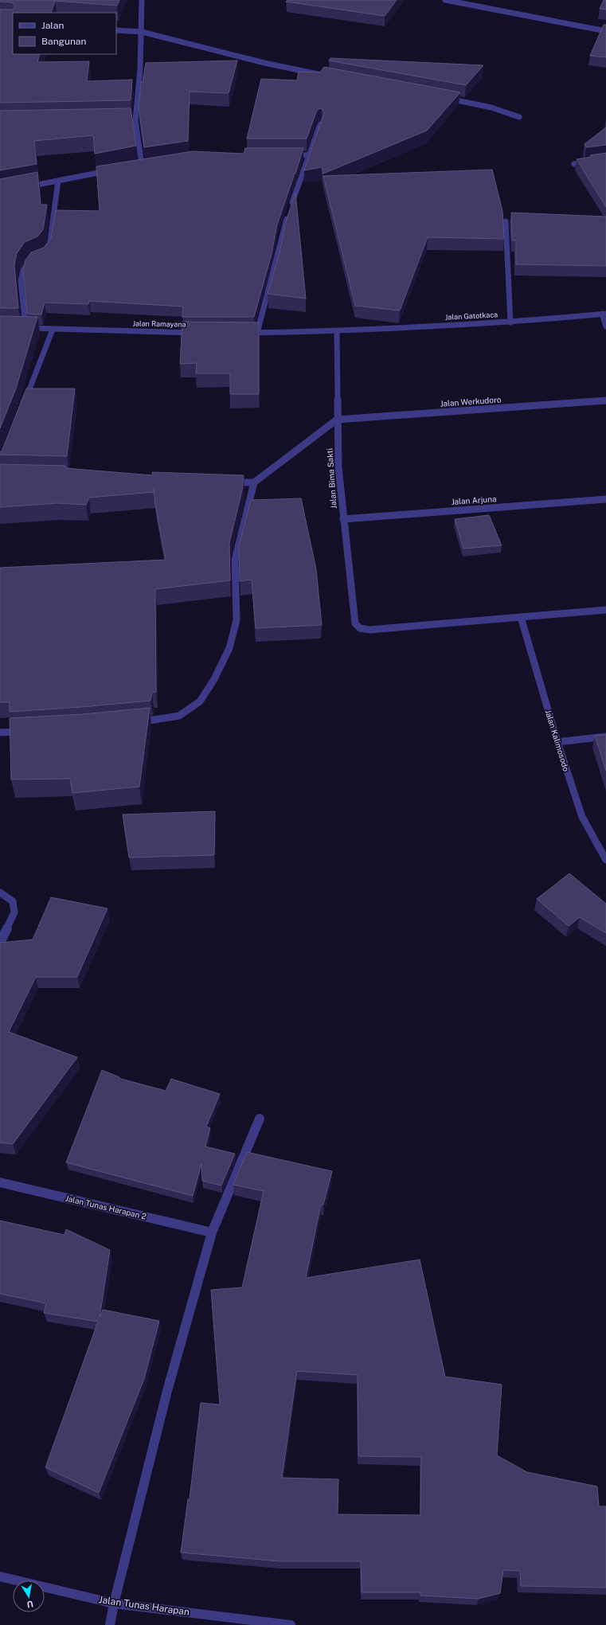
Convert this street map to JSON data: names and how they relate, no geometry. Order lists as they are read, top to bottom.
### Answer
{
  "streets": {
    "street": [
      "Jalan Gatotkaca",
      "Jalan Ramayana",
      "Jalan Werkudoro",
      "Jalan Bima Sakti",
      "Jalan Arjuna",
      "Jalan Kalimosodo",
      "Jalan Tunas Harapan 2",
      "Jalan Tunas Harapan"
    ]
  },
  "crossings": [
    ["Jalan Gatotkaca", "Jalan Bima Sakti"],
    ["Jalan Werkudoro", "Jalan Bima Sakti"],
    ["Jalan Bima Sakti", "Jalan Arjuna"],
    ["Jalan Bima Sakti", "Jalan Kalimosodo"]
  ],
  "legend": ["Jalan", "Bangunan"],
  "north": "bottom"
}
